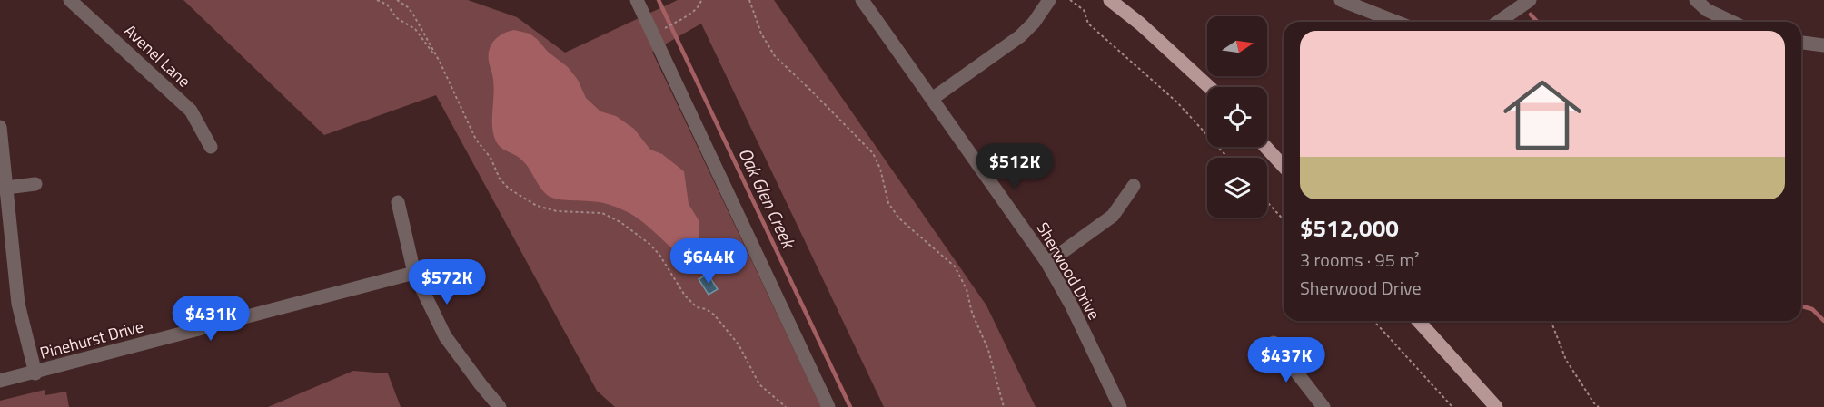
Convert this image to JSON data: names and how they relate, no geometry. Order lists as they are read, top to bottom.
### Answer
{
  "streets": {
    "street": ["Avenel Lane", "Sherwood Drive", "Pinehurst Drive"]
  },
  "water": ["Oak Glen Creek"],
  "north": "right",
  "page": {
    "list": [
      {
        "name": "$512,000",
        "note": "3 rooms · 95 m² · Sherwood Drive"
      }
    ],
    "price": [
      "$512K",
      "$644K",
      "$572K",
      "$431K",
      "$437K"
    ]
  }
}
